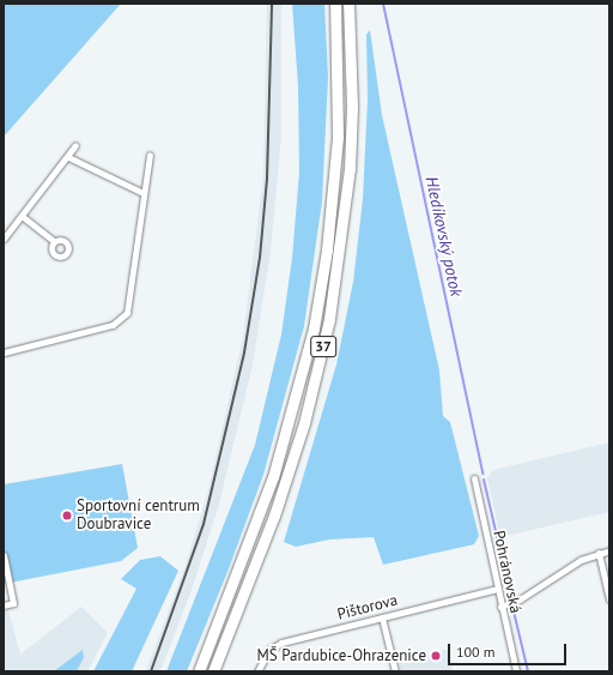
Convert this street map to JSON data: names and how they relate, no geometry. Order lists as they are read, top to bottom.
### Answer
{
  "streets": {
    "highway": ["37"],
    "street": ["Pohránovská", "Pištorova"]
  },
  "crossings": [
    ["Pohránovská", "Pištorova"]
  ],
  "water": ["Hledíkovský potok"],
  "places": ["Sportovní centrum Doubravice", "MŠ Pardubice-Ohrazenice"],
  "scale_bar": "100 m"
}
